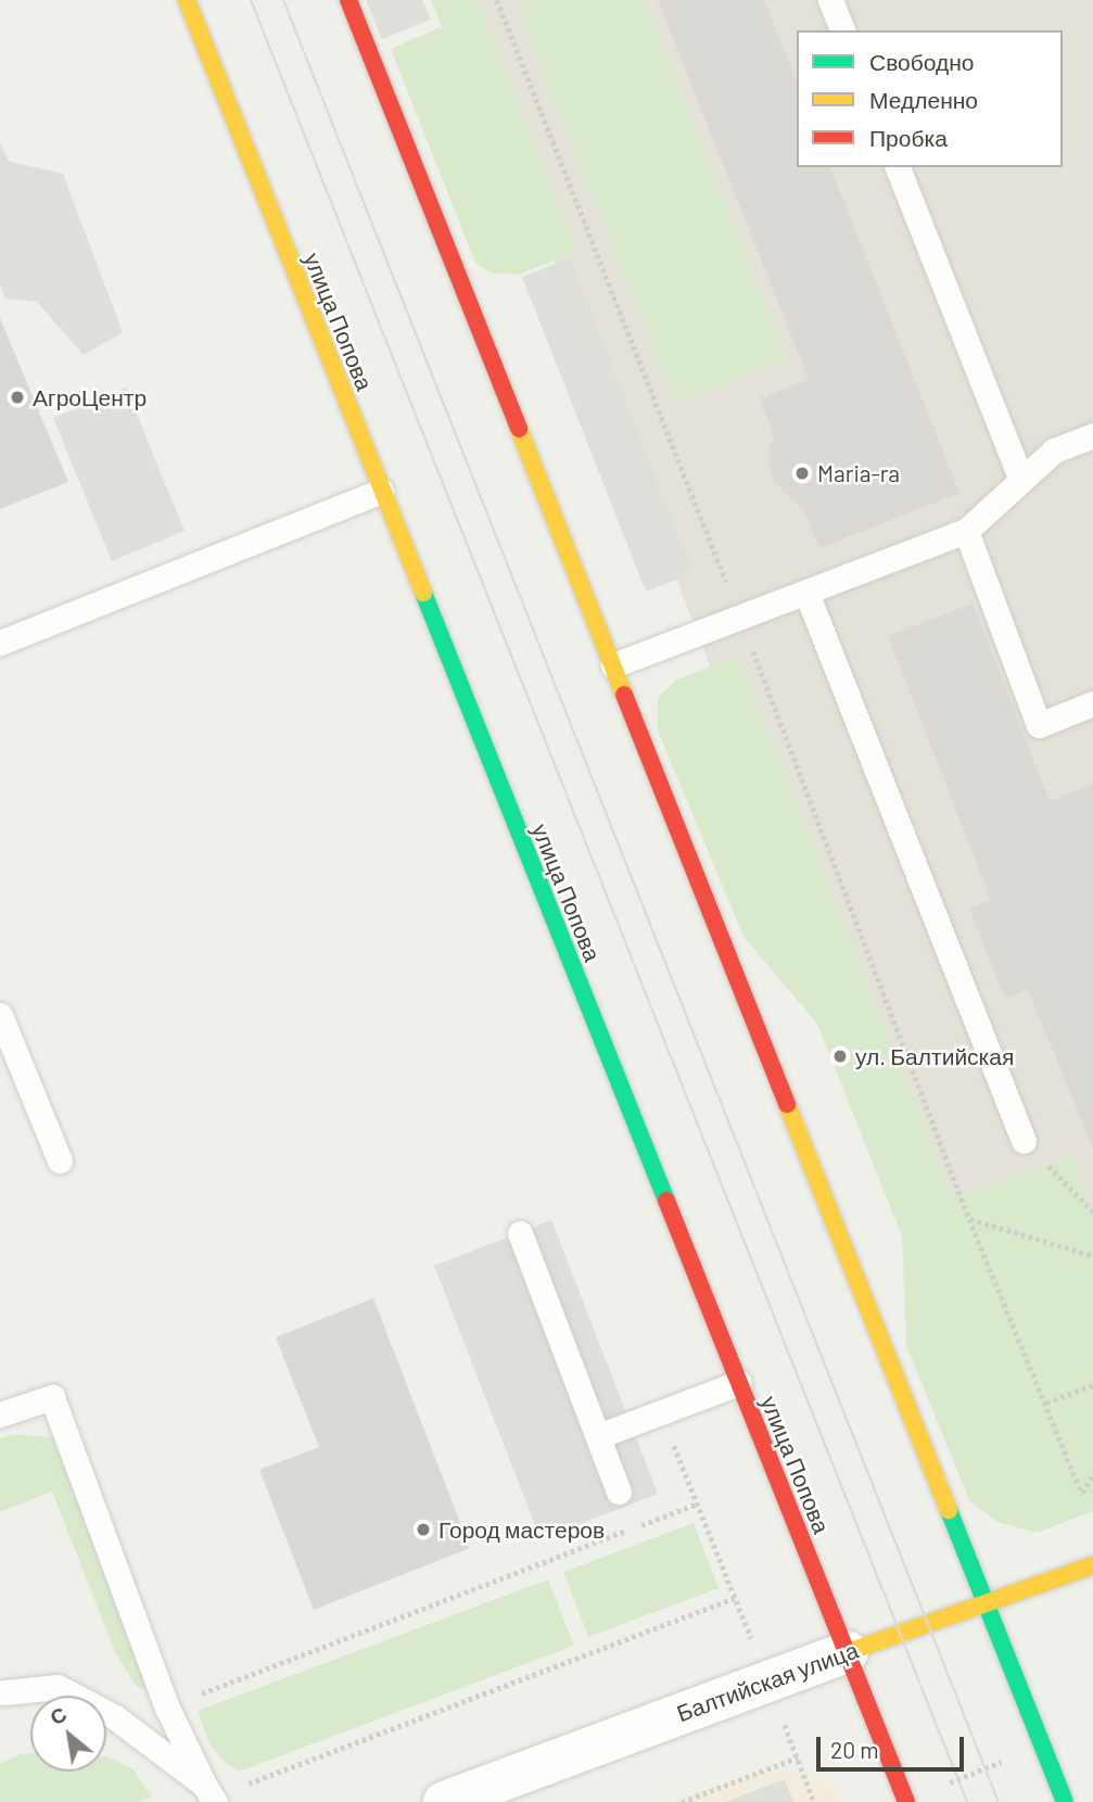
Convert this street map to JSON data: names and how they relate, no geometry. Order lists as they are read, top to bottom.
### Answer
{
  "streets": {
    "main road": ["улица Попова", "Балтийская улица"]
  },
  "crossings": [
    ["улица Попова", "Балтийская улица"]
  ],
  "places": [
    "АгроЦентр",
    "Maria-ra",
    "ул. Балтийская",
    "Город мастеров"
  ],
  "legend": ["Свободно", "Медленно", "Пробка"],
  "scale_bar": "20 m",
  "north": "top left"
}
